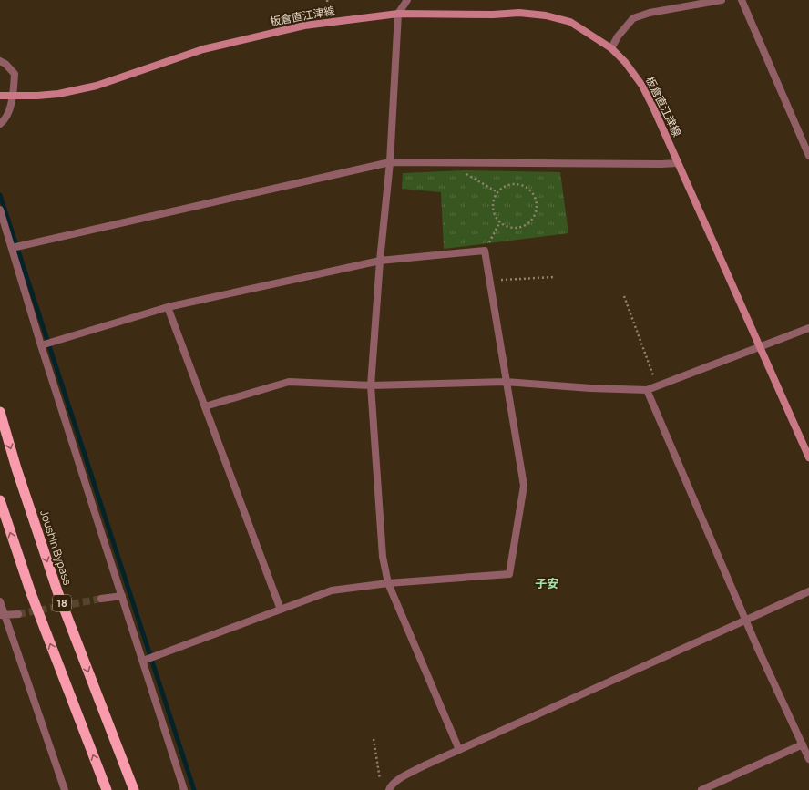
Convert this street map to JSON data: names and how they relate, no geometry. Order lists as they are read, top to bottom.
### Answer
{
  "streets": {
    "highway": ["Joushin Bypass", "18"],
    "main road": ["板倉直江津線"]
  },
  "districts": ["子安"]
}
